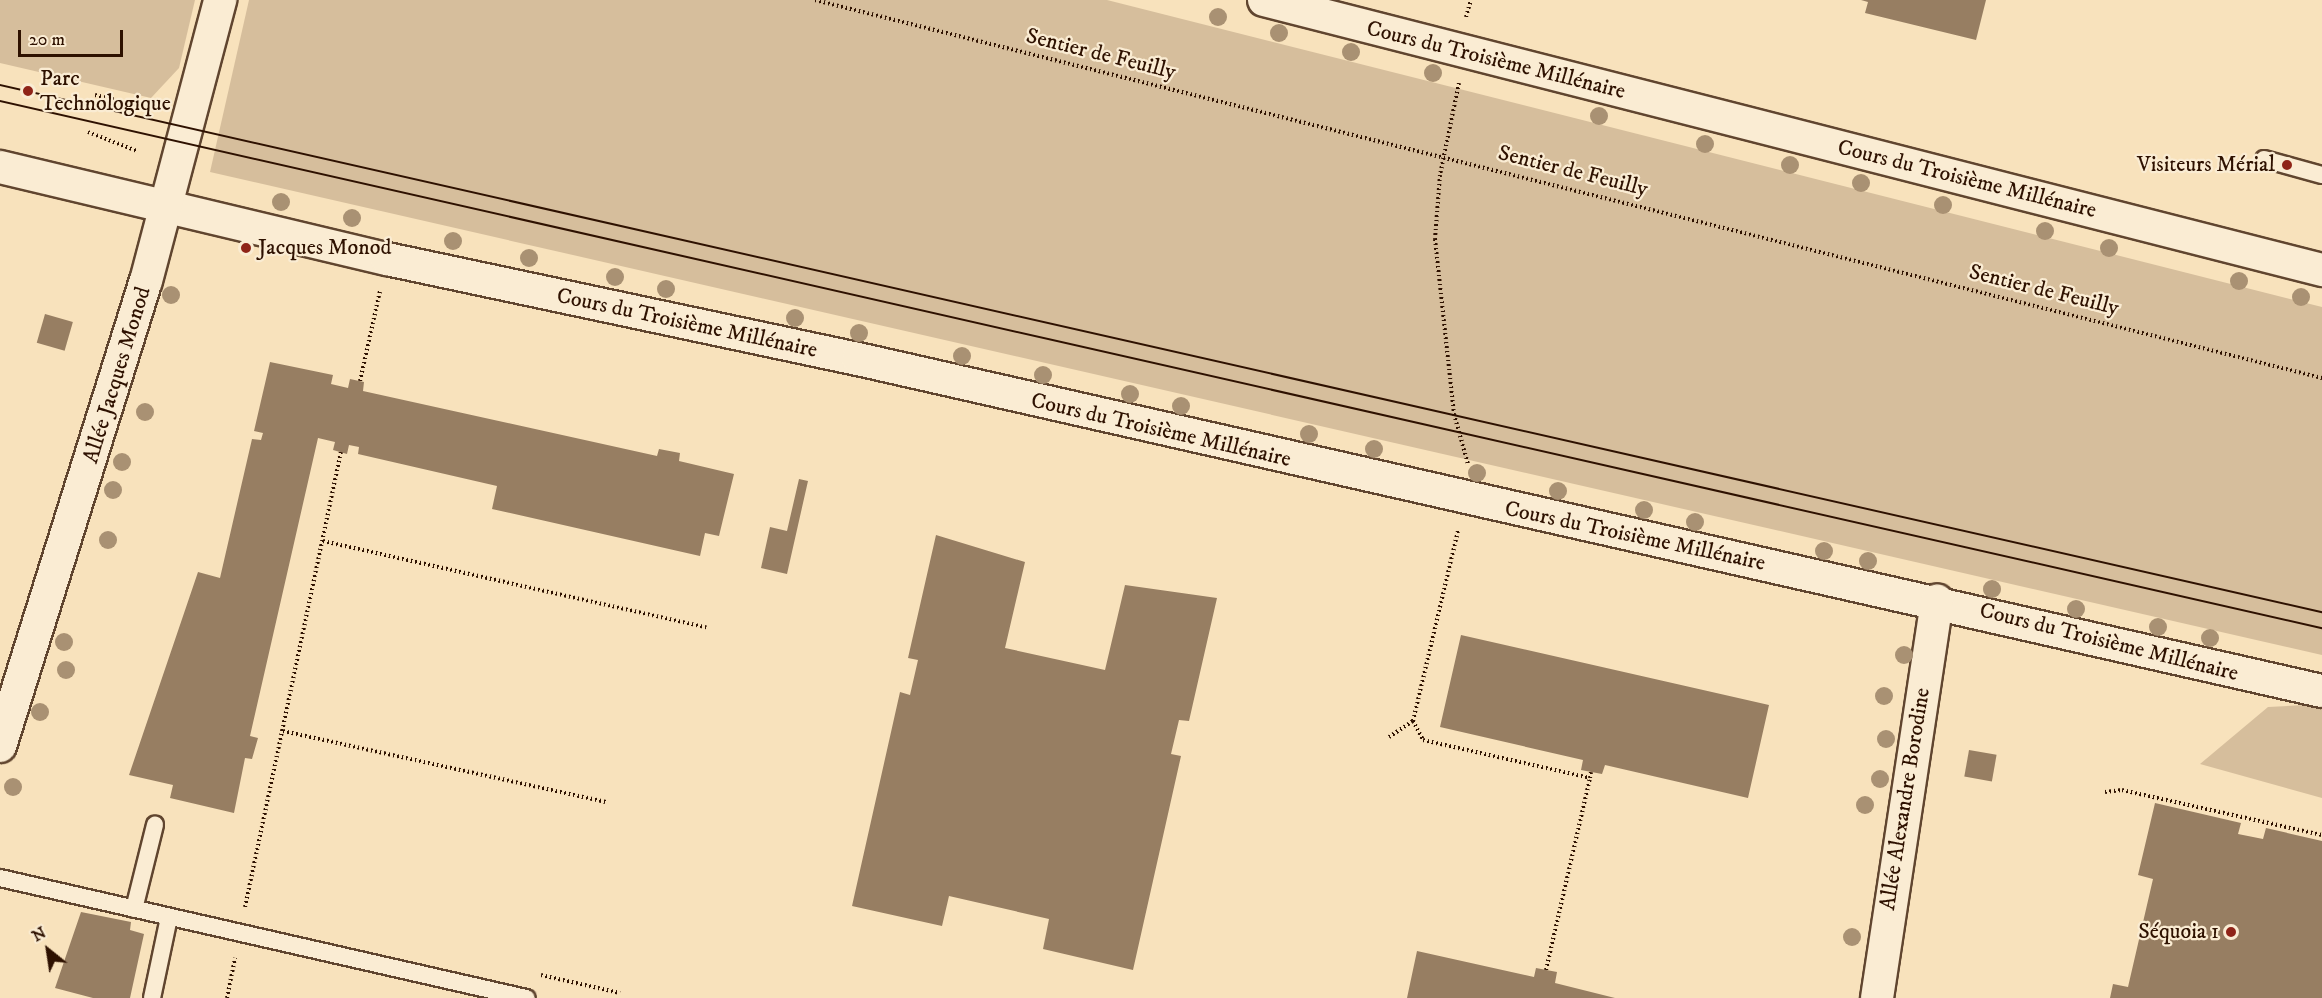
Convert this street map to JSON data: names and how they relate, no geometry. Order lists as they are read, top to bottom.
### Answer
{
  "streets": {
    "street": ["Cours du Troisième Millénaire", "Allée Jacques Monod", "Allée Alexandre Borodine"],
    "path": ["Sentier de Feuilly"]
  },
  "crossings": [
    ["Cours du Troisième Millénaire", "Allée Jacques Monod"],
    ["Cours du Troisième Millénaire", "Allée Alexandre Borodine"]
  ],
  "places": [
    "Parc Technologique",
    "Visiteurs Mérial",
    "Jacques Monod",
    "Séquoia 1"
  ],
  "scale_bar": "20 m",
  "north": "top left"
}
